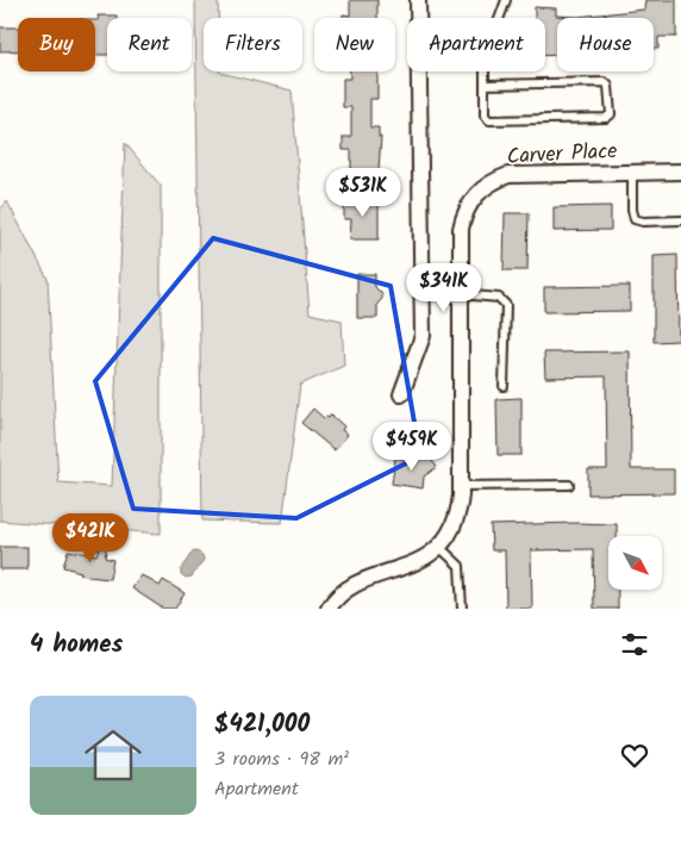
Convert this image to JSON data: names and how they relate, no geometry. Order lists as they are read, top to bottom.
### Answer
{
  "streets": {
    "street": ["Carver Place"]
  },
  "north": "bottom right",
  "page": {
    "chip": [
      "Buy",
      "Rent",
      "Filters",
      "New",
      "Apartment",
      "House"
    ],
    "price": [
      "$531K",
      "$341K",
      "$459K",
      "$421K"
    ],
    "heading": "4 homes",
    "list": [
      {
        "name": "$421,000",
        "note": "3 rooms · 98 m² · Apartment"
      }
    ]
  }
}
